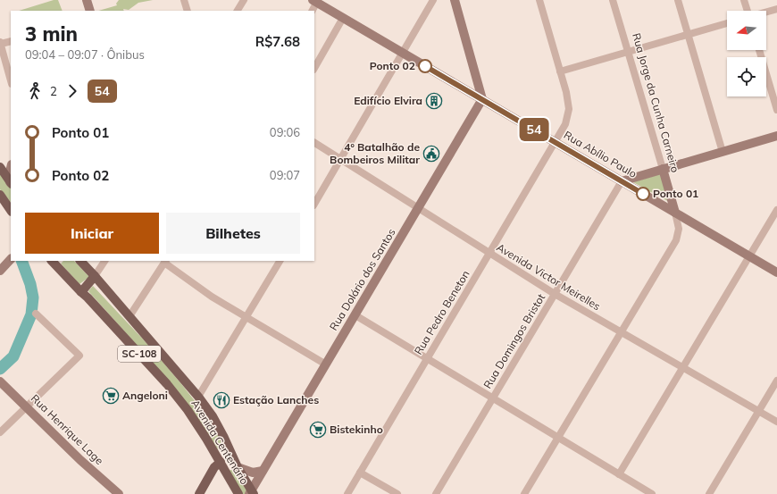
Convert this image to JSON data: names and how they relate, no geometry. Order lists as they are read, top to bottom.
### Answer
{
  "streets": {
    "main road": ["SC-108", "Avenida Centenário"],
    "street": [
      "Rua Jorge da Cunha Carneiro",
      "Rua Abílio Paulo",
      "Avenida Victor Meirelles",
      "Rua Dolário dos Santos",
      "Rua Pedro Beneton",
      "Rua Domingos Bristot",
      "Rua Henrique Lage"
    ]
  },
  "crossings": [
    ["Rua Jorge da Cunha Carneiro", "Rua Abílio Paulo"],
    ["Rua Abílio Paulo", "Rua Dolário dos Santos"],
    ["Rua Abílio Paulo", "Rua Pedro Beneton"],
    ["Rua Abílio Paulo", "Rua Domingos Bristot"],
    ["Avenida Victor Meirelles", "Rua Dolário dos Santos"],
    ["Avenida Victor Meirelles", "Rua Pedro Beneton"],
    ["Avenida Victor Meirelles", "Rua Domingos Bristot"],
    ["Rua Dolário dos Santos", "Avenida Centenário"]
  ],
  "places": {
    "other": ["Ponto 02", "Ponto 01"],
    "building": ["Edifício Elvira"],
    "public building": ["4º Batalhão de Bombeiros Militar"],
    "supermarket": ["Angeloni", "Bistekinho"],
    "restaurant": ["Estação Lanches"]
  },
  "lines": ["bus line 54"],
  "north": "left",
  "page": {
    "on_map": "54",
    "heading": ["3 min", "09:04 – 09:07 · Ônibus", "R$7.68"],
    "legs": ["2", "54"],
    "list": [
      {
        "name": "Ponto 01",
        "value": "09:06"
      },
      {
        "name": "Ponto 02",
        "value": "09:07"
      }
    ],
    "buttons": ["Iniciar", "Bilhetes"]
  }
}
